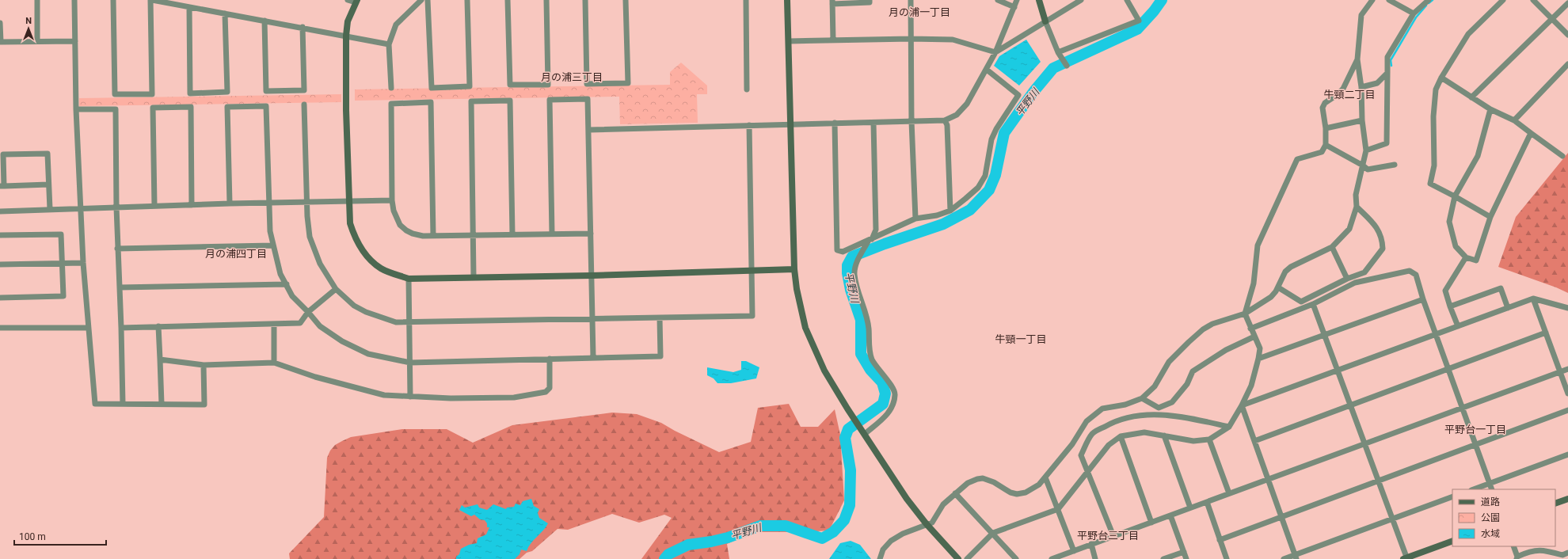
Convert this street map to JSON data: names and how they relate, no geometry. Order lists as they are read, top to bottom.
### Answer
{
  "districts": [
    "月の浦一丁目",
    "月の浦三丁目",
    "牛頸二丁目",
    "月の浦四丁目",
    "牛頸一丁目",
    "平野台一丁目",
    "平野台三丁目"
  ],
  "water": ["平野川"],
  "legend": ["道路", "公園", "水域"],
  "scale_bar": "100 m",
  "north": "top"
}
